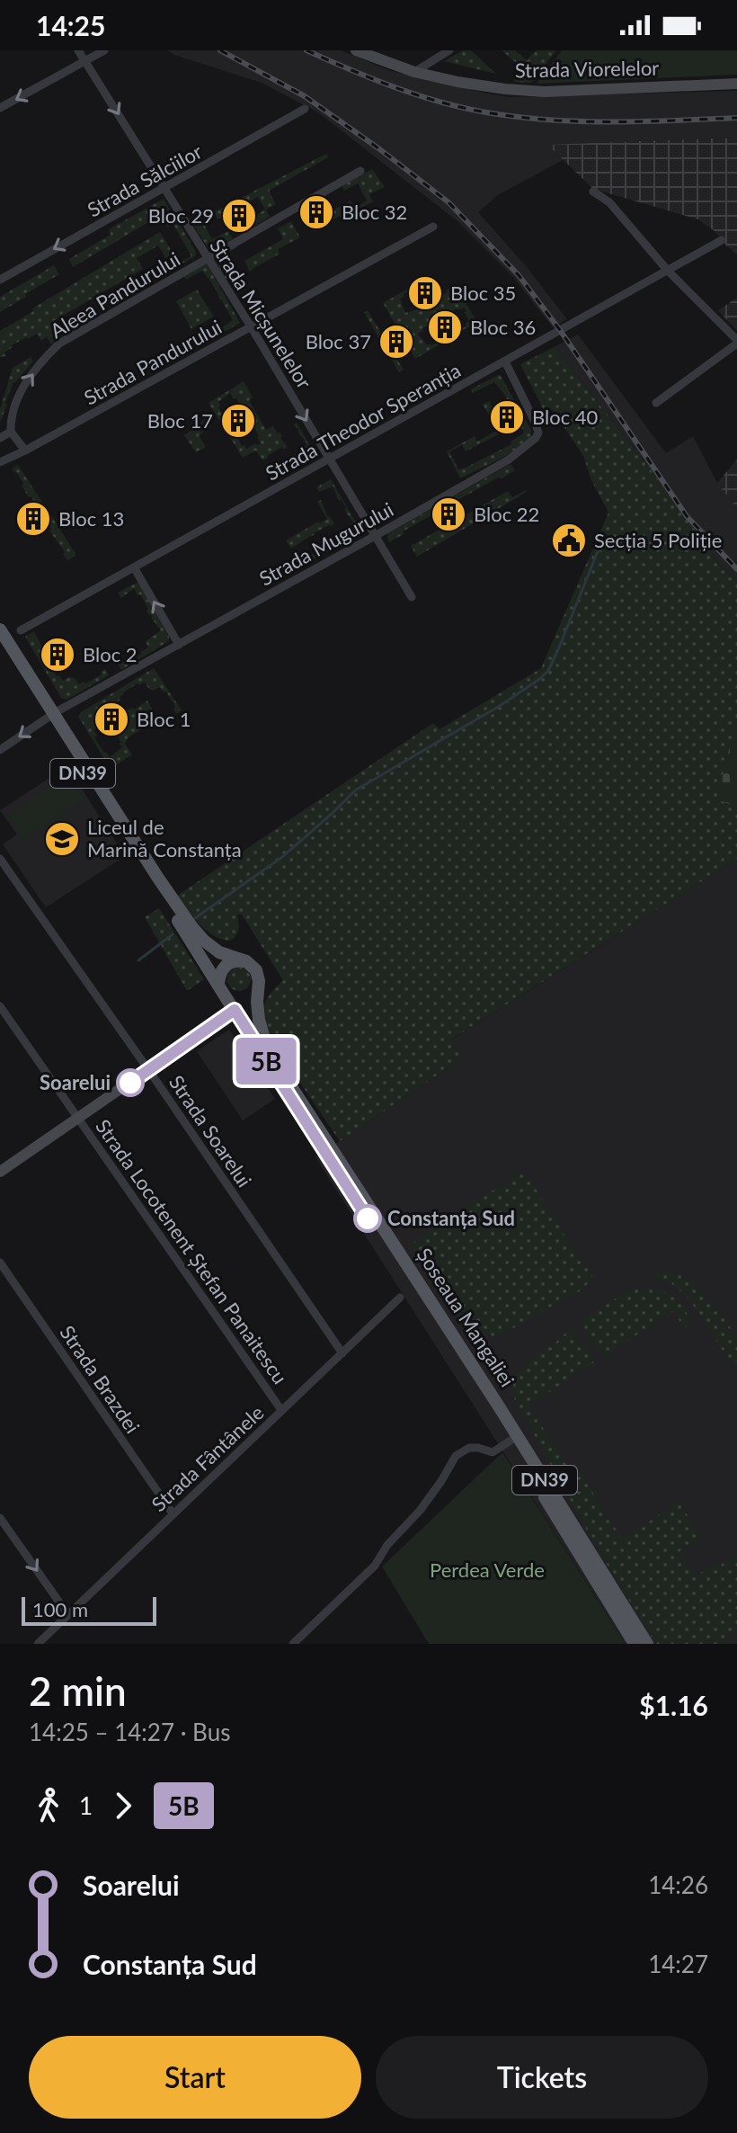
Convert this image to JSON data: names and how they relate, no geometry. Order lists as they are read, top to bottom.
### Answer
{
  "streets": {
    "main road": ["DN39", "Șoseaua Mangaliei"],
    "street": [
      "Strada Viorelelor",
      "Strada Sălciilor",
      "Aleea Pandurului",
      "Strada Micșunelelor",
      "Strada Pandurului",
      "Strada Theodor Speranția",
      "Strada Mugurului",
      "Strada Soarelui",
      "Strada Locotenent Ștefan Panaitescu",
      "Strada Brazdei",
      "Strada Fântânele"
    ]
  },
  "crossings": [
    ["Strada Sălciilor", "Strada Micșunelelor"],
    ["Aleea Pandurului", "Strada Micșunelelor"],
    ["Strada Micșunelelor", "Strada Pandurului"],
    ["Strada Micșunelelor", "Strada Theodor Speranția"],
    ["Strada Micșunelelor", "Strada Mugurului"],
    ["Strada Theodor Speranția", "Strada Mugurului"],
    ["Strada Mugurului", "Șoseaua Mangaliei"],
    ["Strada Soarelui", "Strada Fântânele"],
    ["Strada Locotenent Ștefan Panaitescu", "Strada Fântânele"],
    ["Strada Brazdei", "Strada Fântânele"]
  ],
  "one_way": ["Strada Sălciilor", "Aleea Pandurului", "Strada Micșunelelor"],
  "parks": ["Perdea Verde"],
  "places": {
    "building": [
      "Bloc 32",
      "Bloc 29",
      "Bloc 35",
      "Bloc 36",
      "Bloc 37",
      "Bloc 40",
      "Bloc 17",
      "Bloc 22",
      "Bloc 13",
      "Bloc 2",
      "Bloc 1"
    ],
    "public building": ["Secția 5 Poliție"],
    "school or university": ["Liceul de Marină Constanța"],
    "other": ["Soarelui", "Constanța Sud"]
  },
  "lines": ["bus line 5B"],
  "scale_bar": "100 m",
  "page": {
    "status": "14:25",
    "on_map": "5B",
    "scale": "100 m",
    "heading": ["2 min", "14:25 – 14:27 · Bus", "$1.16"],
    "legs": ["1", "5B"],
    "list": [
      {
        "name": "Soarelui",
        "value": "14:26"
      },
      {
        "name": "Constanța Sud",
        "value": "14:27"
      }
    ],
    "buttons": ["Start", "Tickets"]
  }
}
